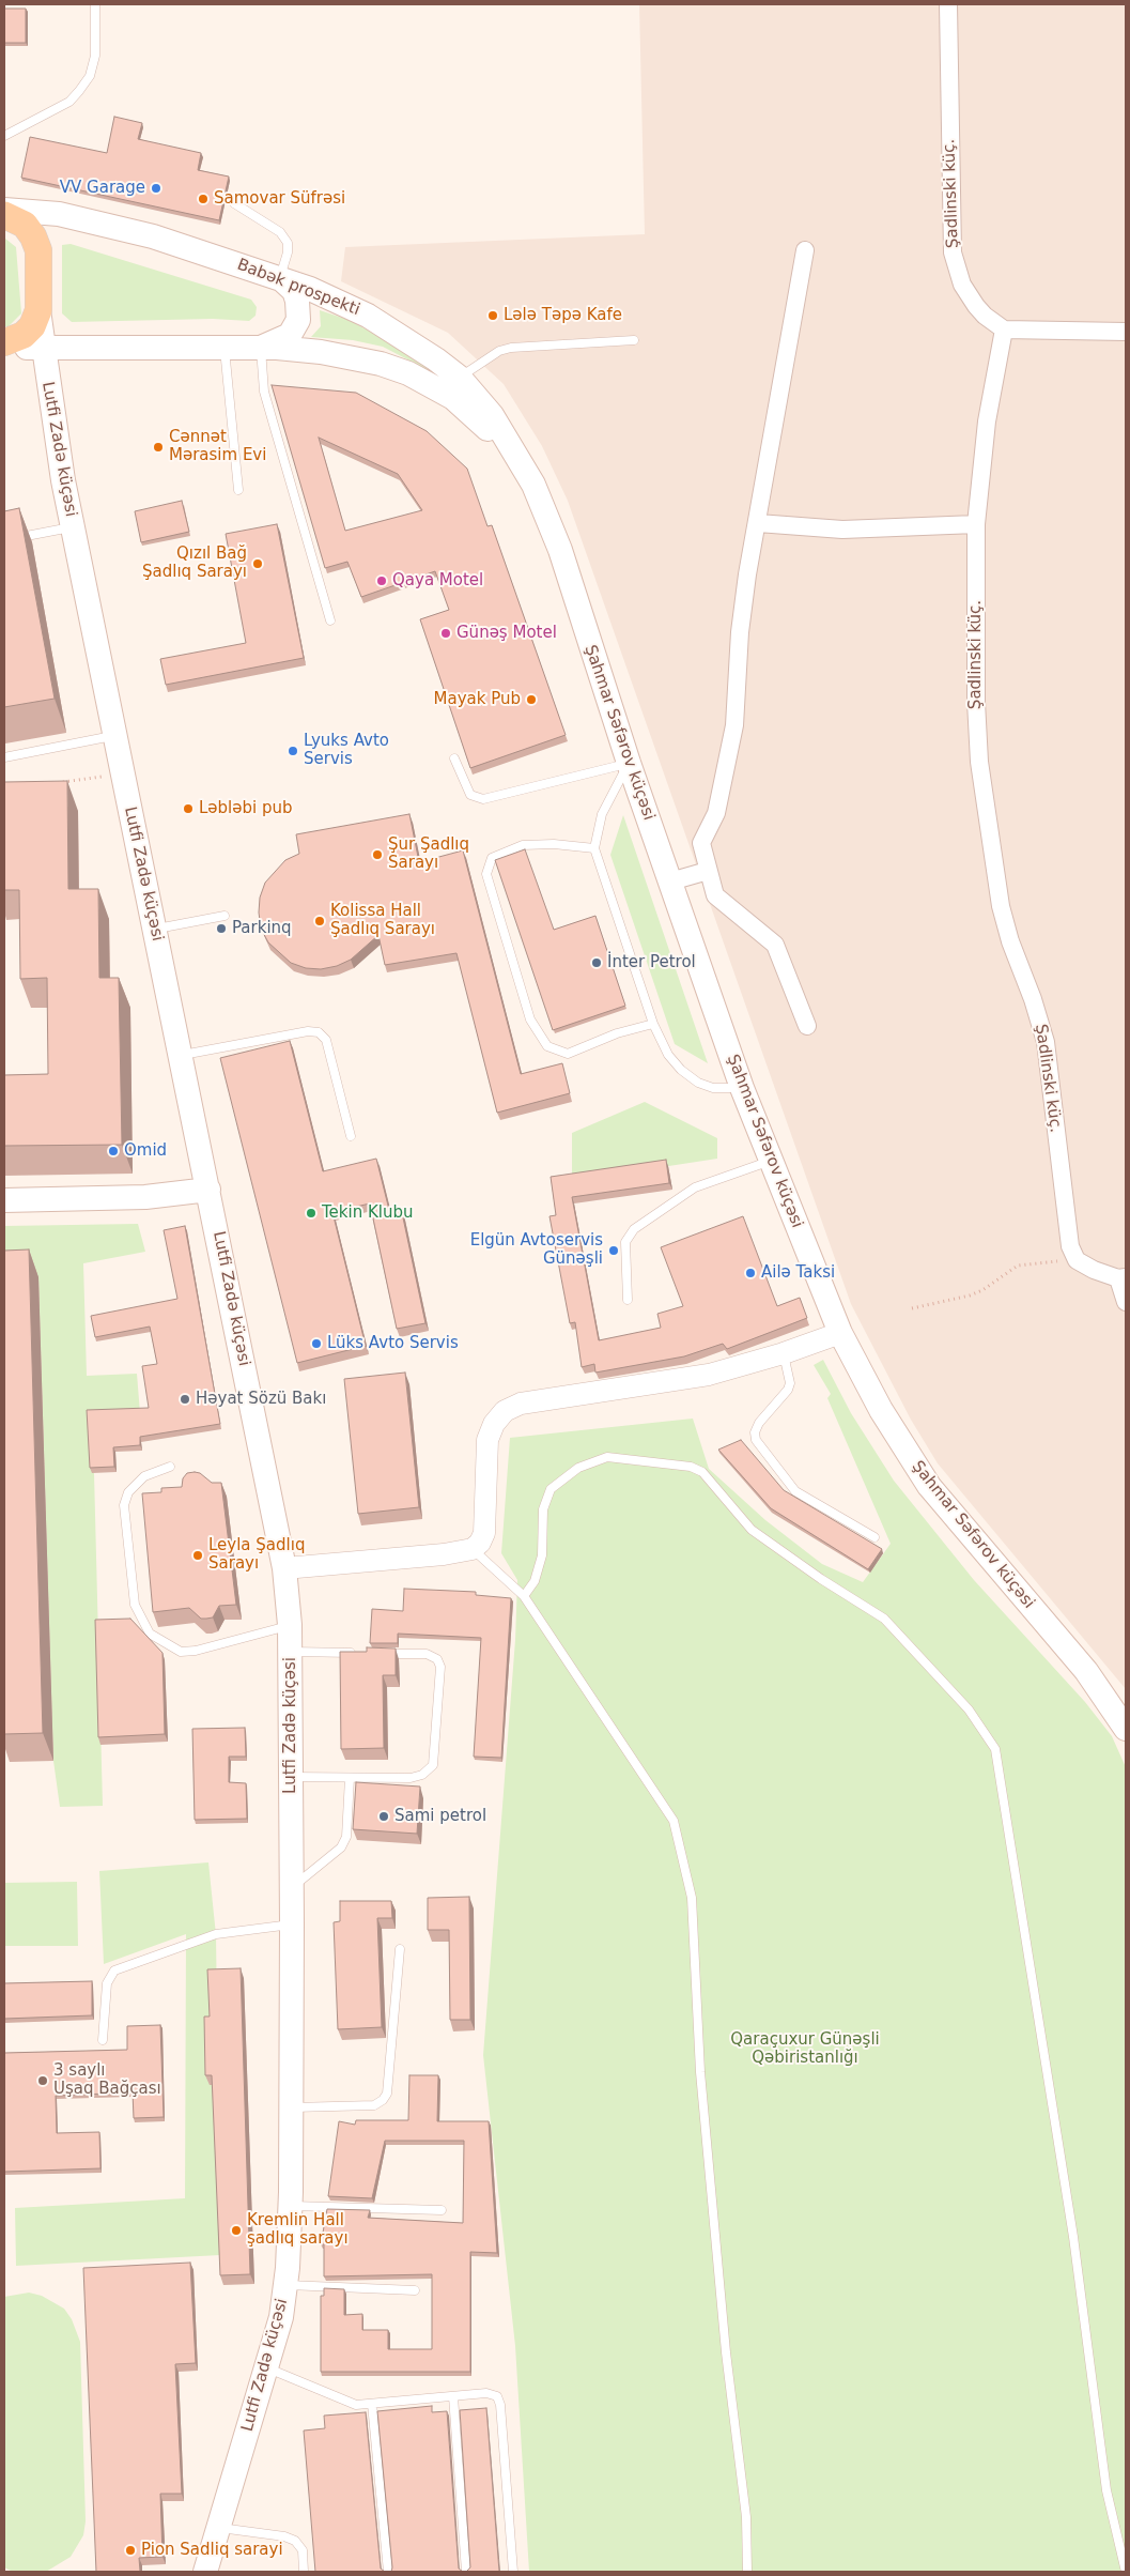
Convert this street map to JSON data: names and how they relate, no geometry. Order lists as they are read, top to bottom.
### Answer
{
  "streets": {
    "main road": ["Babək prospekti", "Lutfi Zadə küçəsi", "Şahmar Səfərov küçəsi"],
    "street": ["Şadlinski küç."]
  },
  "crossings": [
    ["Babək prospekti", "Şahmar Səfərov küçəsi"]
  ],
  "parks": ["Qaraçuxur Günəşli Qəbiristanlığı"],
  "places": [
    "VV Garage",
    "Samovar Süfrəsi",
    "Lələ Təpə Kafe",
    "Cənnət Mərasim Evi",
    "Qızıl Bağ Şadlıq Sarayı",
    "Qaya Motel",
    "Günəş Motel",
    "Mayak Pub",
    "Lyuks Avto Servis",
    "Ləbləbi pub",
    "Şur Şadlıq Sarayı",
    "Kolissa Hall Şadlıq Sarayı",
    "Parkinq",
    "İnter Petrol",
    "Omid",
    "Tekin Klubu",
    "Elgün Avtoservis Günəşli",
    "Ailə Taksi",
    "Lüks Avto Servis",
    "Həyat Sözü Bakı",
    "Leyla Şadlıq Sarayı",
    "Sami petrol",
    "3 saylı Uşaq Bağçası",
    "Kremlin Hall şadlıq sarayı",
    "Pion Sadliq sarayi"
  ]
}
